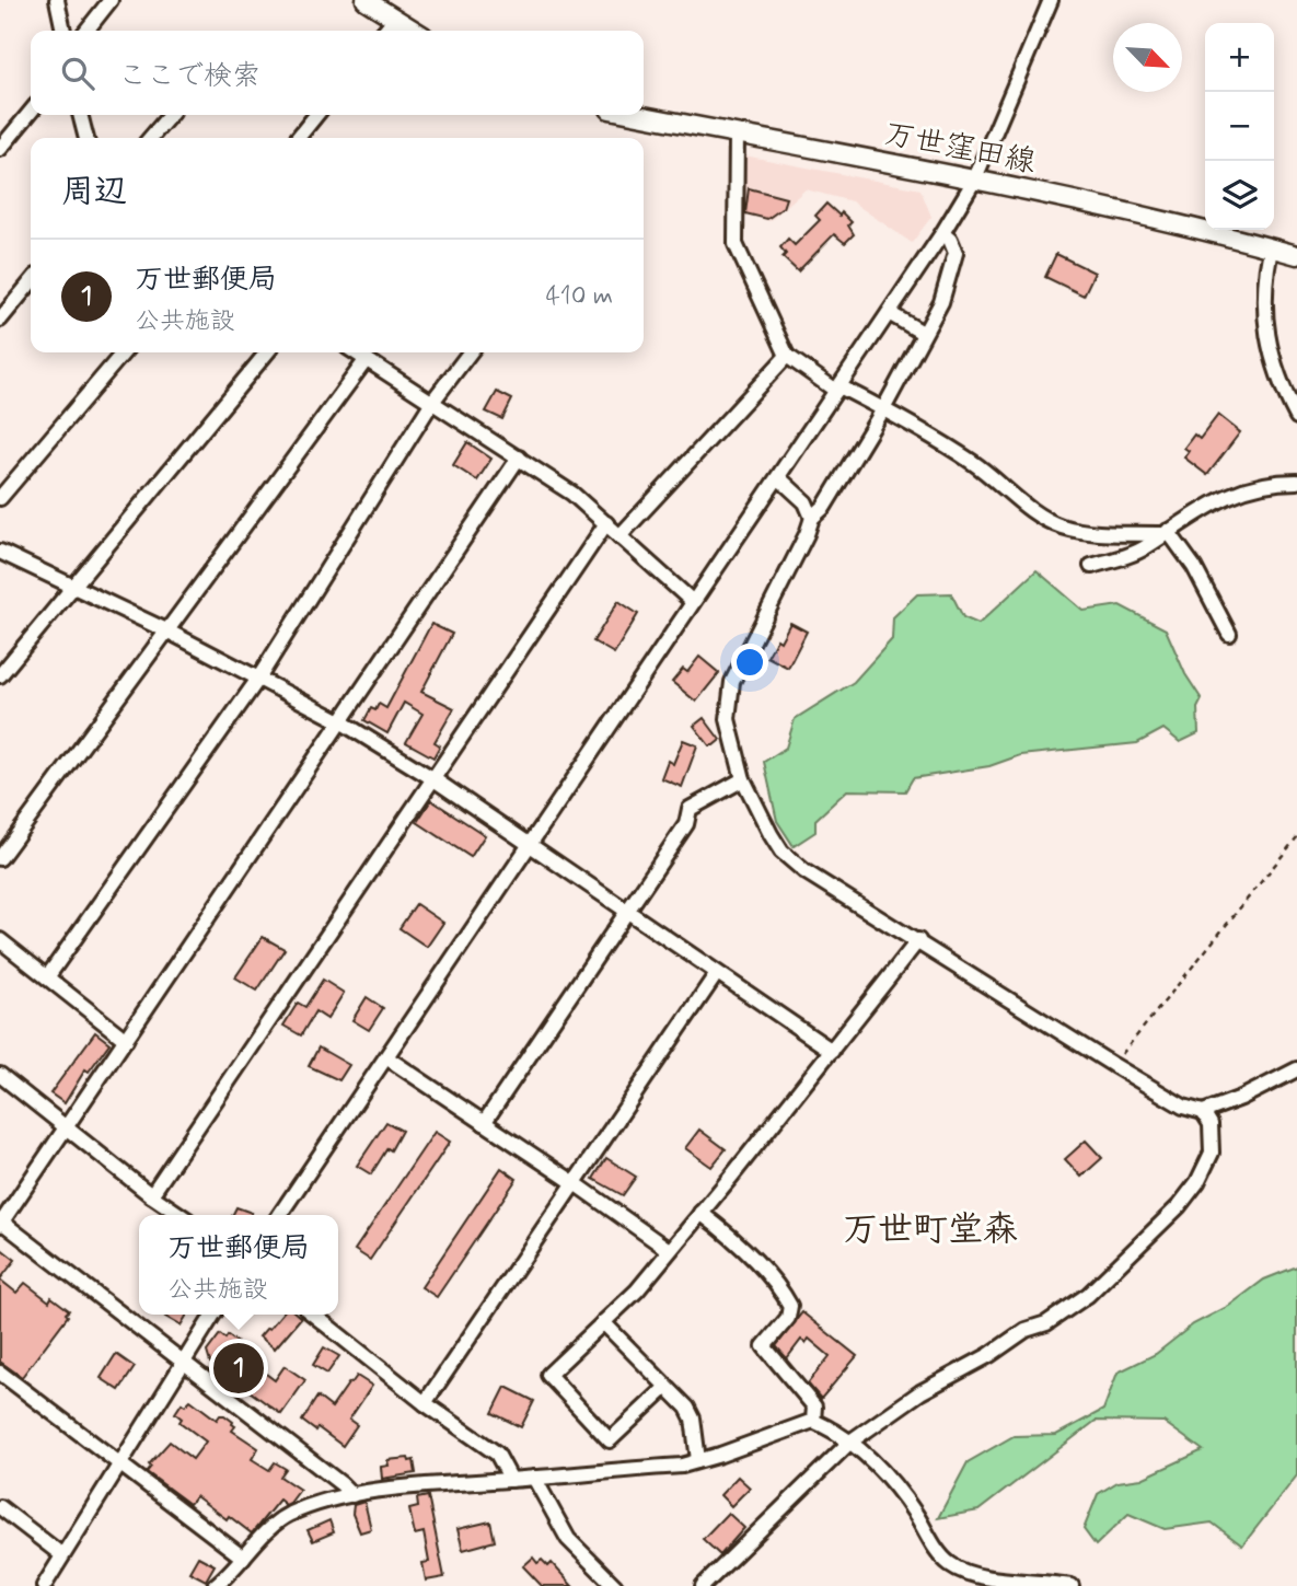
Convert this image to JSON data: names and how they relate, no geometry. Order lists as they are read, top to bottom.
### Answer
{
  "streets": {
    "main road": ["万世窪田線"]
  },
  "districts": ["万世町堂森"],
  "north": "bottom right",
  "page": {
    "map_buttons": ["+", "−"],
    "search": "ここで検索",
    "heading": "周辺",
    "list": [
      {
        "mark": "1",
        "name": "万世郵便局",
        "note": "公共施設",
        "value": "410 m"
      }
    ],
    "popup": ["万世郵便局", "公共施設"],
    "pins": "1"
  }
}
